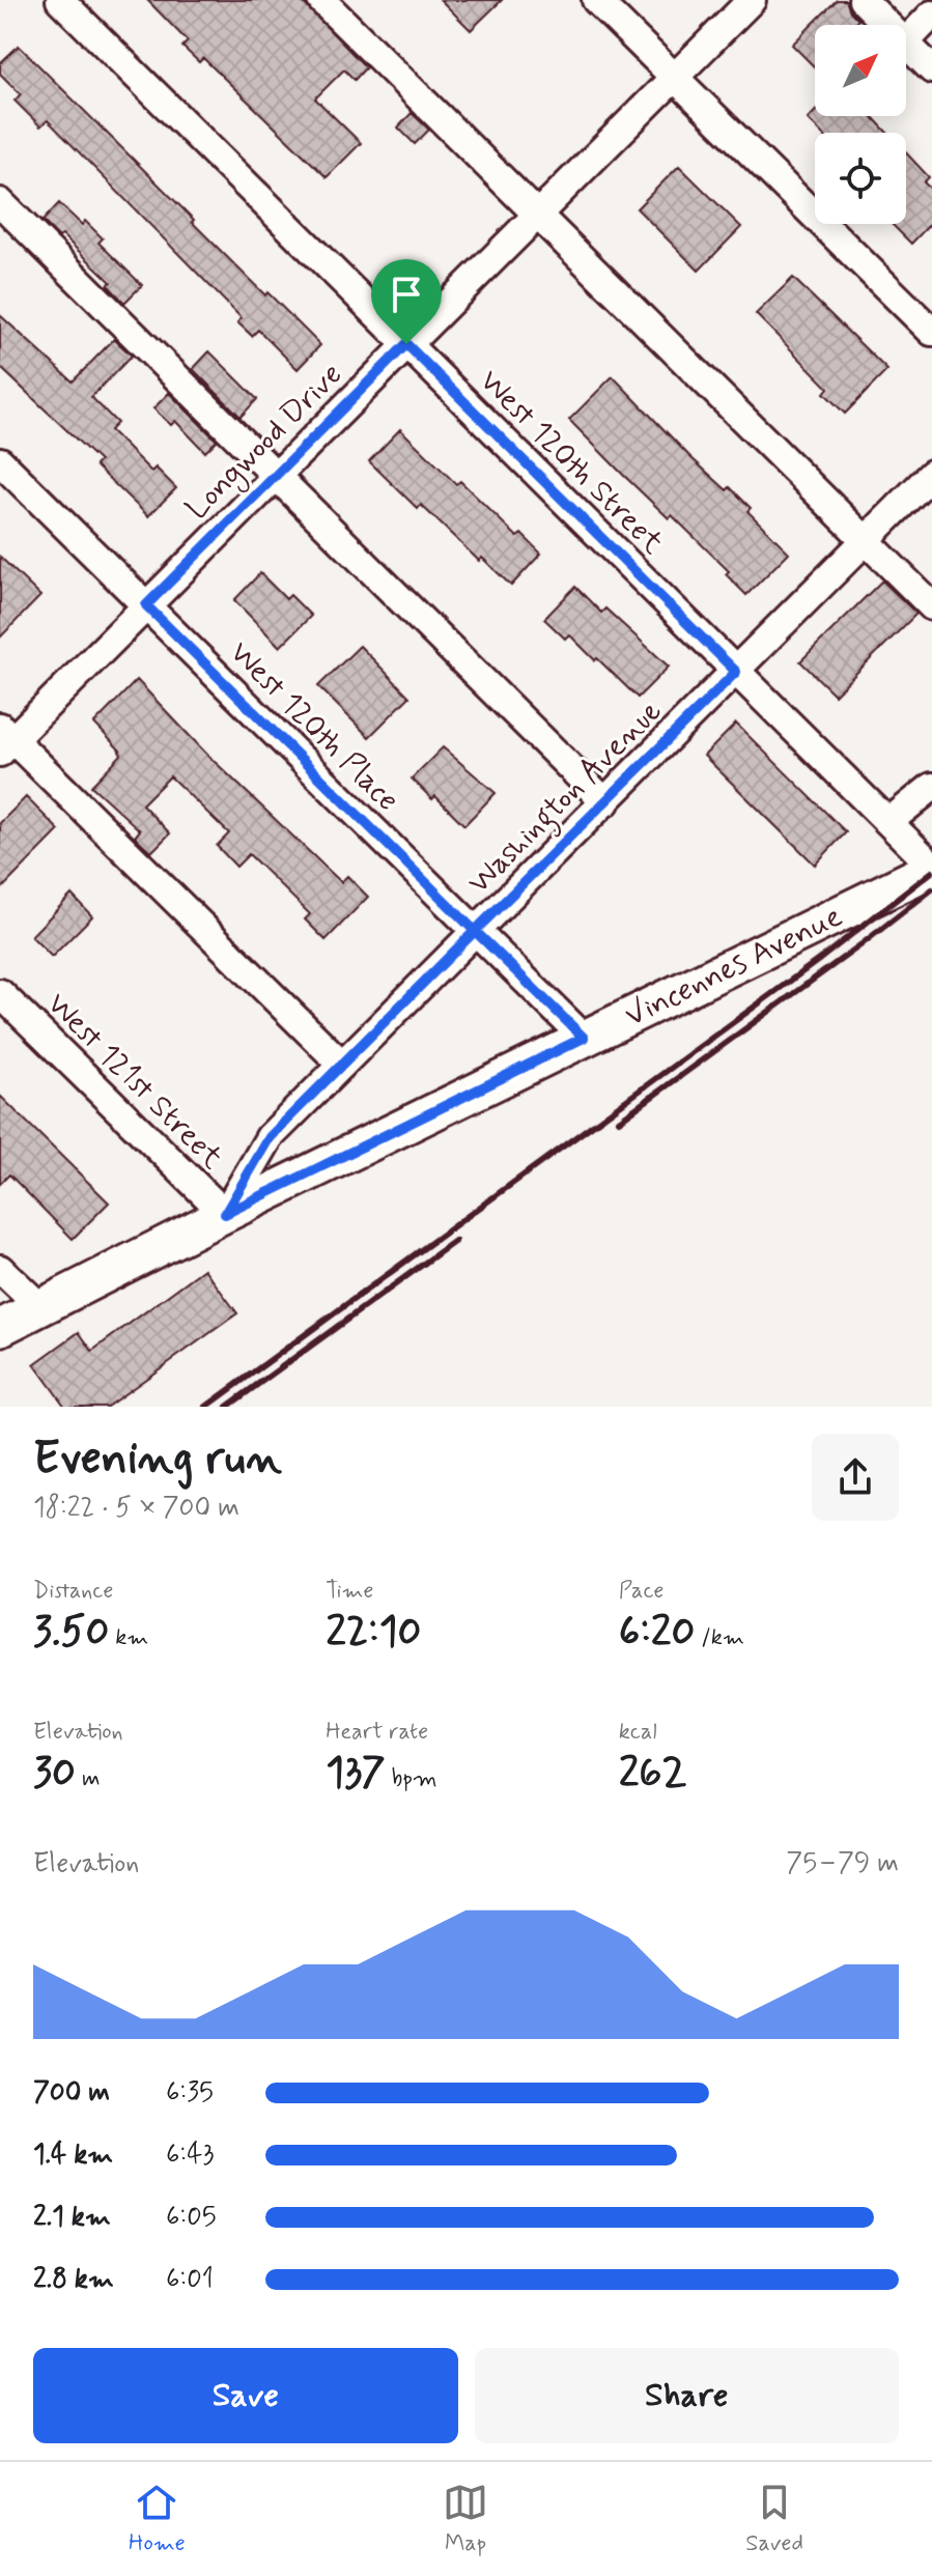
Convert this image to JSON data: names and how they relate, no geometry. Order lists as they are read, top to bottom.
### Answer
{
  "streets": {
    "main road": ["Vincennes Avenue"],
    "street": [
      "Longwood Drive",
      "West 120th Street",
      "West 120th Place",
      "Washington Avenue",
      "West 121st Street"
    ]
  },
  "crossings": [
    ["Longwood Drive", "West 120th Street"],
    ["Longwood Drive", "West 120th Place"],
    ["West 120th Street", "Washington Avenue"],
    ["West 120th Street", "Vincennes Avenue"],
    ["West 120th Place", "Washington Avenue"],
    ["West 120th Place", "Vincennes Avenue"],
    ["Washington Avenue", "Vincennes Avenue"],
    ["Washington Avenue", "West 121st Street"],
    ["Vincennes Avenue", "West 121st Street"]
  ],
  "north": "top right",
  "page": {
    "heading": ["Evening run", "18:22 · 5 × 700 m"],
    "stats": [
      ["Distance", "3.50 km"],
      ["Time", "22:10"],
      ["Pace", "6:20 /km"],
      ["Elevation", "30 m"],
      ["Heart rate", "137 bpm"],
      ["kcal", "262"]
    ],
    "chart": ["Elevation", "75–79 m"],
    "list": [
      {
        "name": "700 m",
        "note": "6:35"
      },
      {
        "name": "1.4 km",
        "note": "6:43"
      },
      {
        "name": "2.1 km",
        "note": "6:05"
      },
      {
        "name": "2.8 km",
        "note": "6:01"
      }
    ],
    "buttons": ["Save", "Share"],
    "tabs": ["Home", "Map", "Saved"]
  }
}
